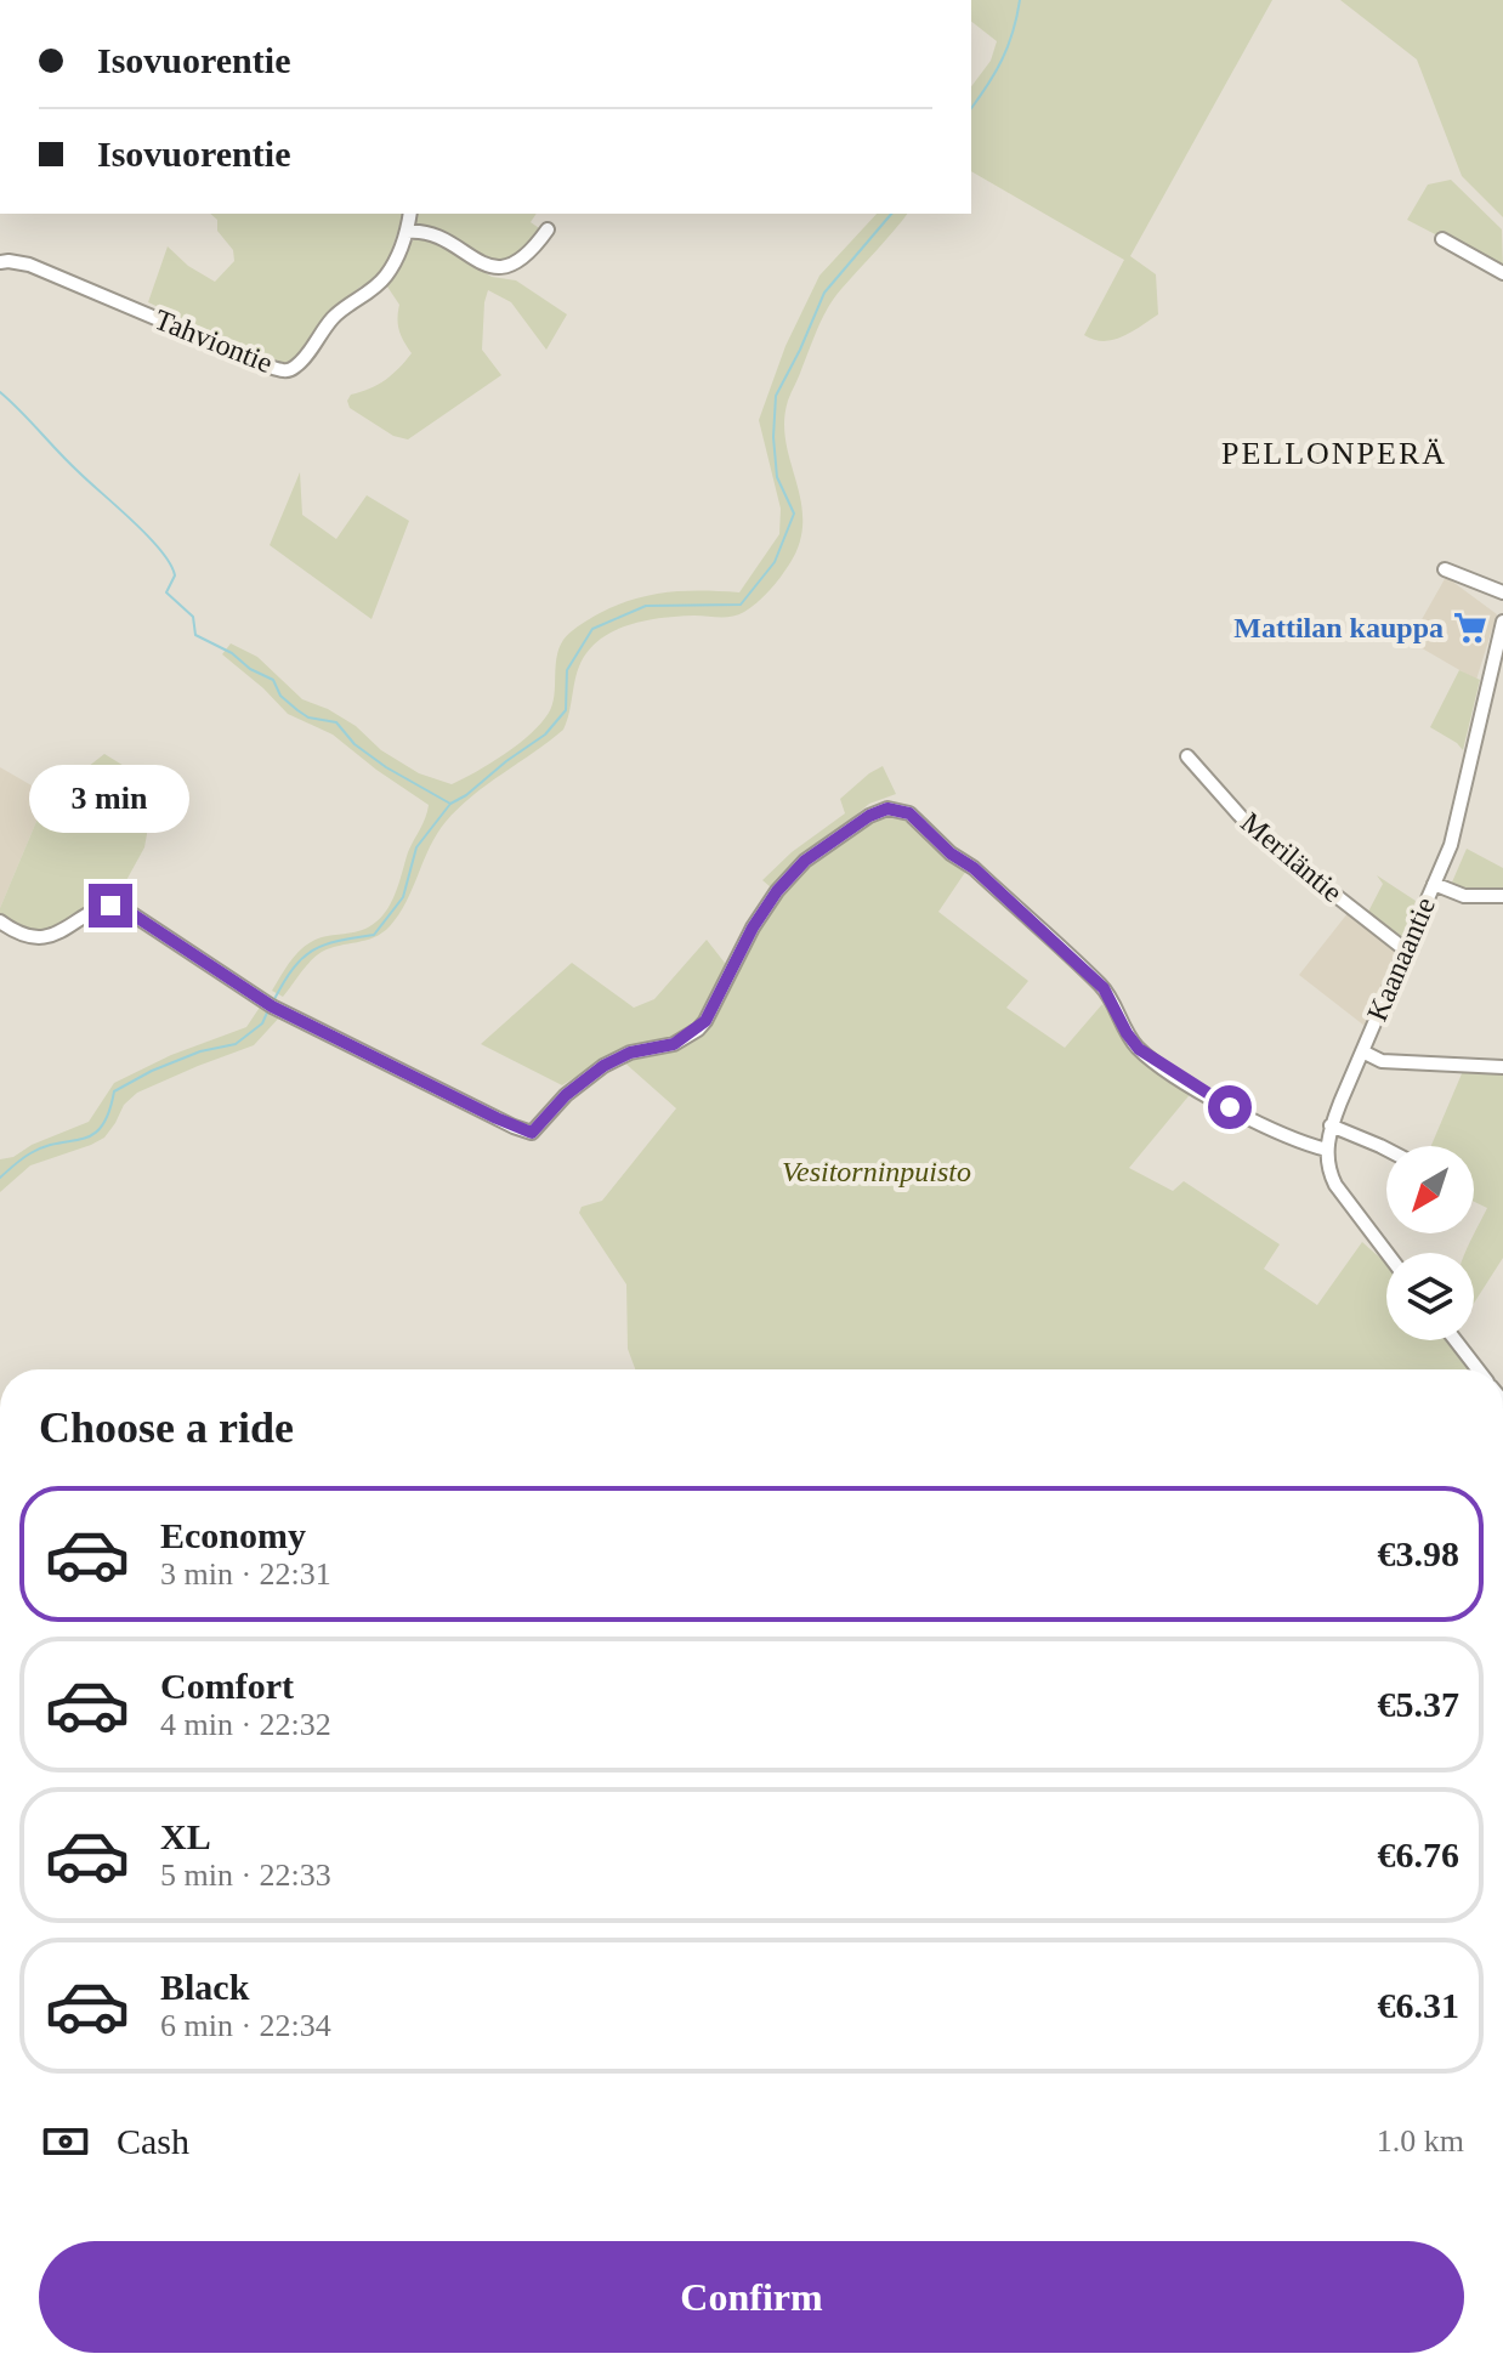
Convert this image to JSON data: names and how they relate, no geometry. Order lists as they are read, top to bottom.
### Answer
{
  "streets": {
    "street": ["Tahviontie", "Meriläntie", "Kaanaantie"]
  },
  "crossings": [
    ["Meriläntie", "Kaanaantie"]
  ],
  "districts": ["PELLONPERÄ"],
  "parks": ["Vesitorninpuisto"],
  "places": {
    "supermarket": ["Mattilan kauppa"]
  },
  "north": "bottom left",
  "page": {
    "banner": ["Isovuorentie", "Isovuorentie"],
    "bubble": "3 min",
    "heading": "Choose a ride",
    "list": [
      {
        "name": "Economy",
        "note": "3 min · 22:31",
        "value": "€3.98"
      },
      {
        "name": "Comfort",
        "note": "4 min · 22:32",
        "value": "€5.37"
      },
      {
        "name": "XL",
        "note": "5 min · 22:33",
        "value": "€6.76"
      },
      {
        "name": "Black",
        "note": "6 min · 22:34",
        "value": "€6.31"
      }
    ],
    "pay": ["Cash", "1.0 km"],
    "buttons": "Confirm"
  }
}
